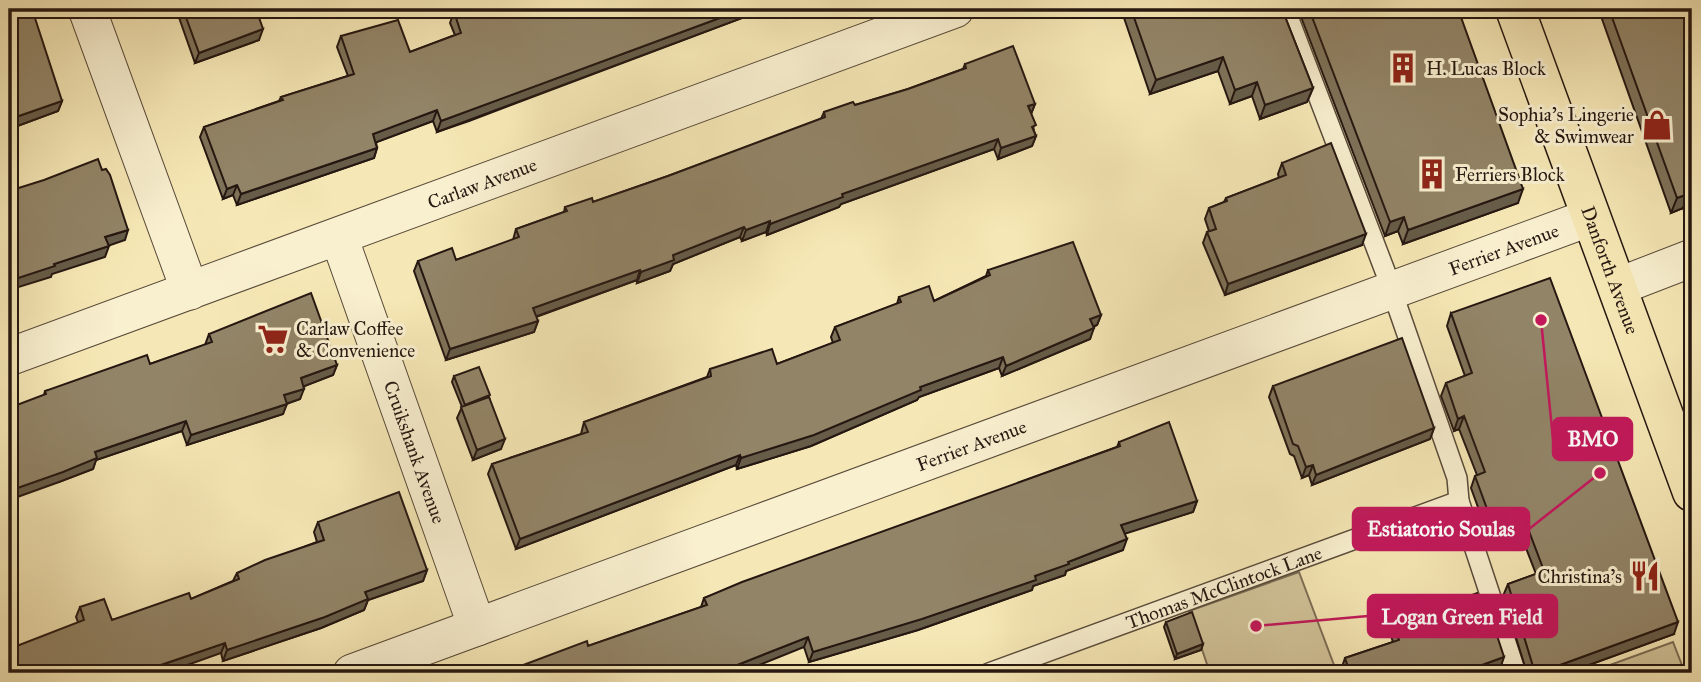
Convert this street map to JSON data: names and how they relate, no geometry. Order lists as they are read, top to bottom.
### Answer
{
  "streets": {
    "main road": ["Danforth Avenue"],
    "street": ["Carlaw Avenue", "Ferrier Avenue", "Cruikshank Avenue"],
    "lane": ["Thomas McClintock Lane"]
  },
  "crossings": [
    ["Carlaw Avenue", "Cruikshank Avenue"],
    ["Ferrier Avenue", "Danforth Avenue"],
    ["Ferrier Avenue", "Cruikshank Avenue"]
  ],
  "places": {
    "building": ["H. Lucas Block", "Ferriers Block"],
    "shop": ["Sophia's Lingerie & Swimwear"],
    "other": ["BMO", "Estiatorio Soulas", "Logan Green Field"],
    "supermarket": ["Carlaw Coffee & Convenience"],
    "restaurant": ["Christina’s"]
  }
}
